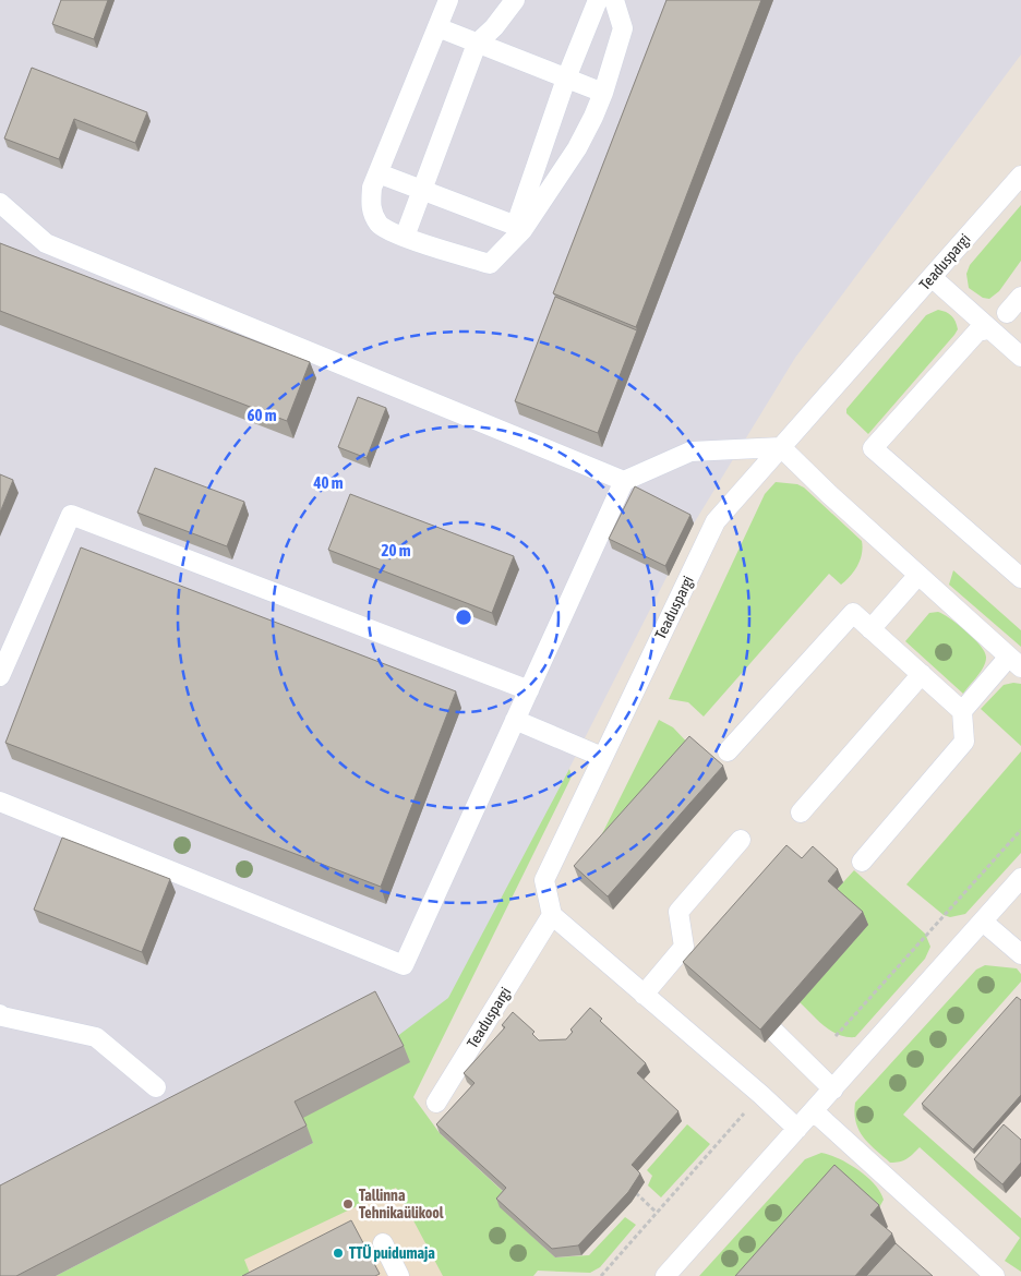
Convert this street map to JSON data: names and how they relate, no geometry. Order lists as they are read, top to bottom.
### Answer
{
  "streets": {
    "lane": ["Teaduspargi"]
  },
  "places": ["Tallinna Tehnikaülikool", "TTÜ puidumaja"],
  "rings": ["60 m", "40 m", "20 m"]
}
